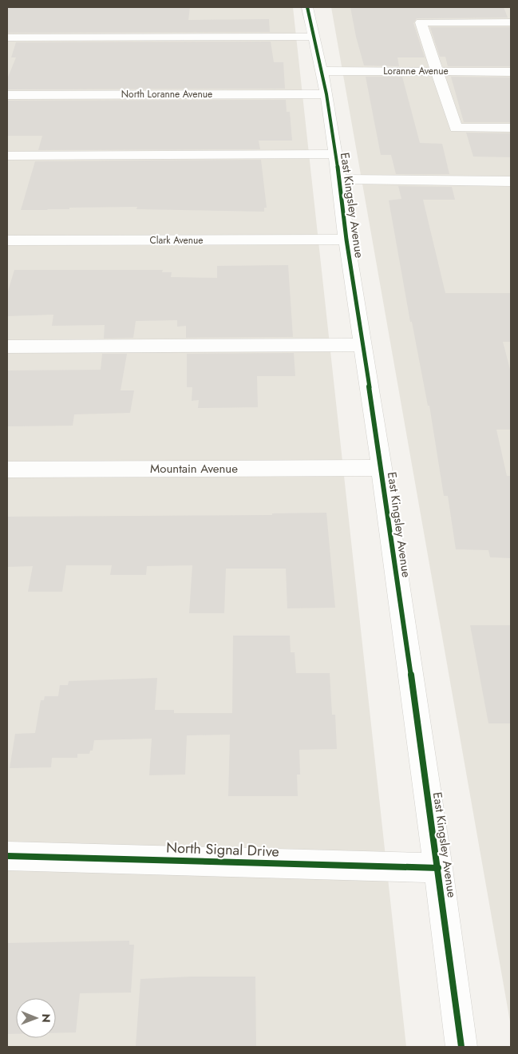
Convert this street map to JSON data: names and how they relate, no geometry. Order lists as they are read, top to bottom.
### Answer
{
  "streets": {
    "street": [
      "Loranne Avenue",
      "North Loranne Avenue",
      "East Kingsley Avenue",
      "Clark Avenue",
      "Mountain Avenue",
      "North Signal Drive"
    ]
  },
  "crossings": [
    ["Loranne Avenue", "East Kingsley Avenue"],
    ["North Loranne Avenue", "East Kingsley Avenue"],
    ["East Kingsley Avenue", "Clark Avenue"],
    ["East Kingsley Avenue", "Mountain Avenue"],
    ["East Kingsley Avenue", "North Signal Drive"]
  ],
  "north": "right"
}
